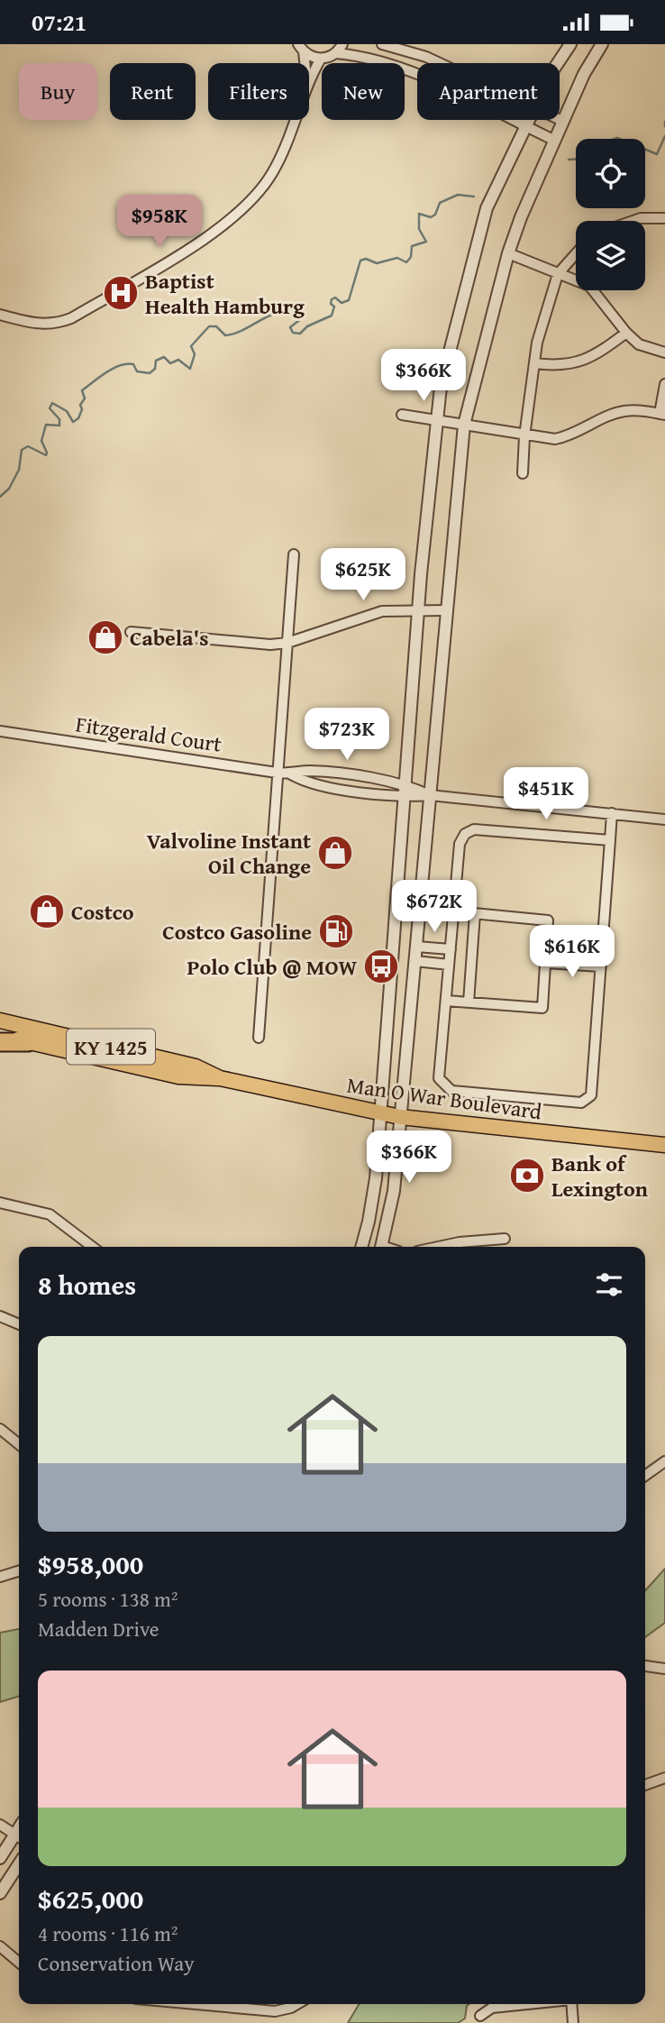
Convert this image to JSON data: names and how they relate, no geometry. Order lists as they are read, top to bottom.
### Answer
{
  "streets": {
    "main road": ["KY 1425", "Man O War Boulevard"],
    "street": ["Fitzgerald Court"]
  },
  "places": {
    "hospital": ["Baptist Health Hamburg"],
    "shop": ["Cabela's", "Valvoline Instant Oil Change", "Costco"],
    "fuel station": ["Costco Gasoline"],
    "bus stop": ["Polo Club @ MOW"],
    "bank": ["Bank of Lexington"]
  },
  "page": {
    "status": "07:21",
    "chip": [
      "Buy",
      "Rent",
      "Filters",
      "New",
      "Apartment"
    ],
    "price": [
      "$958K",
      "$366K",
      "$625K",
      "$723K",
      "$451K",
      "$672K",
      "$616K",
      "$366K"
    ],
    "heading": "8 homes",
    "list": [
      {
        "name": "$958,000",
        "note": "5 rooms · 138 m² · Madden Drive"
      },
      {
        "name": "$625,000",
        "note": "4 rooms · 116 m² · Conservation Way"
      }
    ]
  }
}
